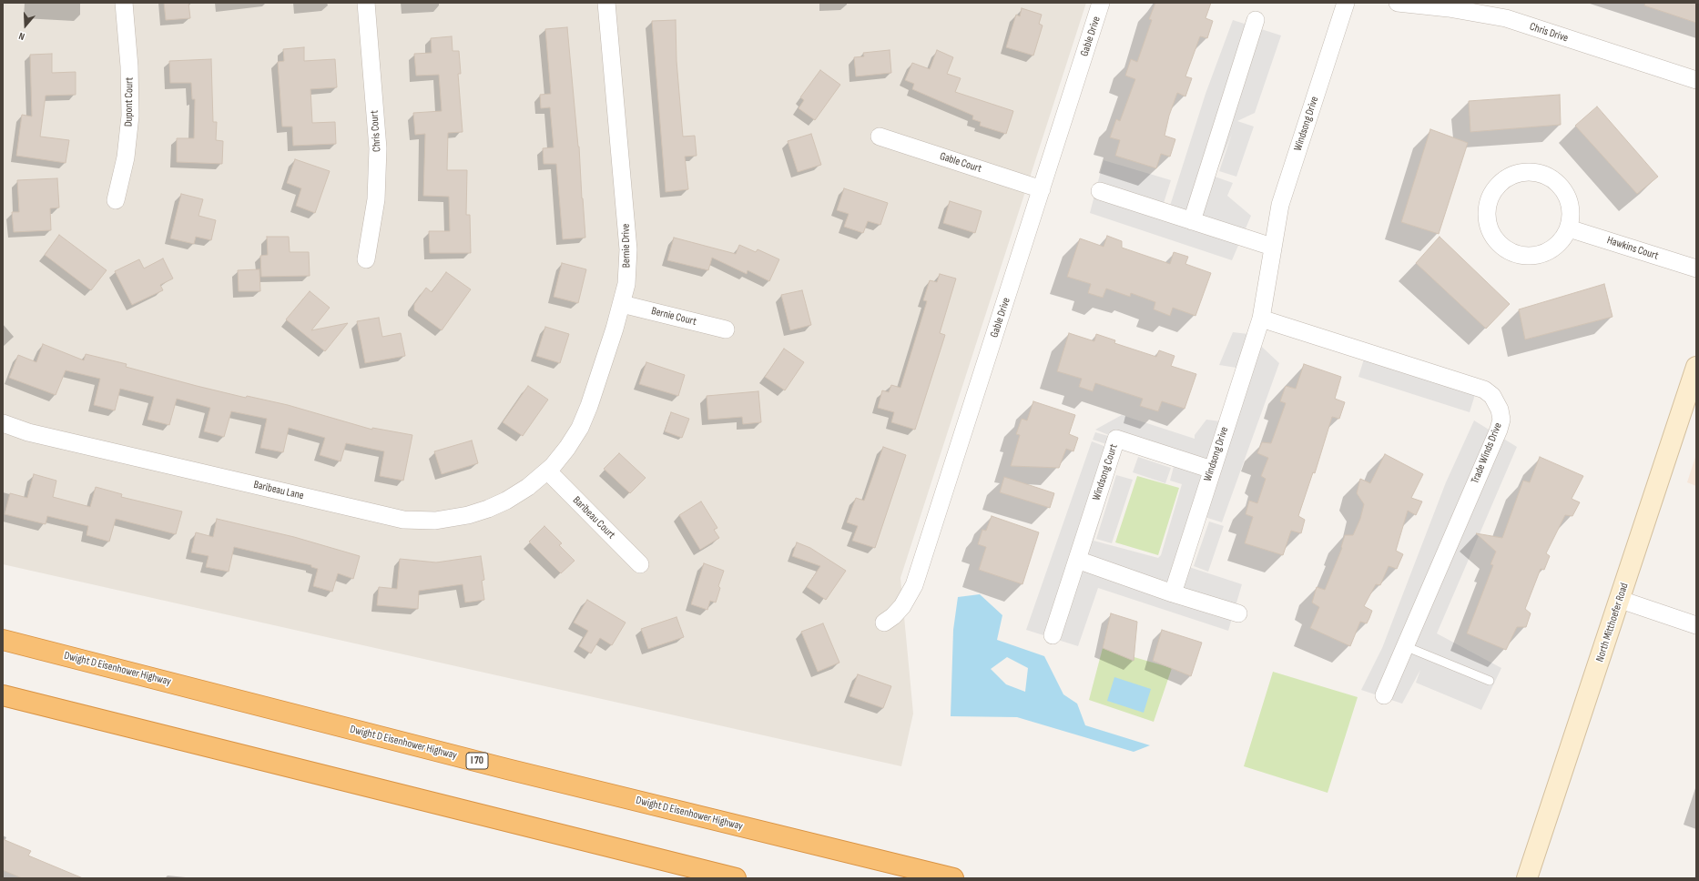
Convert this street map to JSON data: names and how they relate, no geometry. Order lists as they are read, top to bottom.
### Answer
{
  "streets": {
    "highway": ["Dwight D Eisenhower Highway", "I 70"],
    "main road": ["North Mitthoefer Road"],
    "street": [
      "Chris Drive",
      "Gable Drive",
      "Dupont Court",
      "Windsong Drive",
      "Chris Court",
      "Gable Court",
      "Bernie Drive",
      "Hawkins Court",
      "Bernie Court",
      "Trade Winds Drive",
      "Windsong Court",
      "Baribeau Lane",
      "Baribeau Court"
    ]
  },
  "crossings": [
    ["Gable Drive", "Gable Court"],
    ["Windsong Drive", "Trade Winds Drive"],
    ["Windsong Drive", "Windsong Court"],
    ["Bernie Drive", "Bernie Court"],
    ["Bernie Drive", "Baribeau Lane"],
    ["Bernie Drive", "Baribeau Court"],
    ["Baribeau Lane", "Baribeau Court"]
  ],
  "north": "bottom"
}
